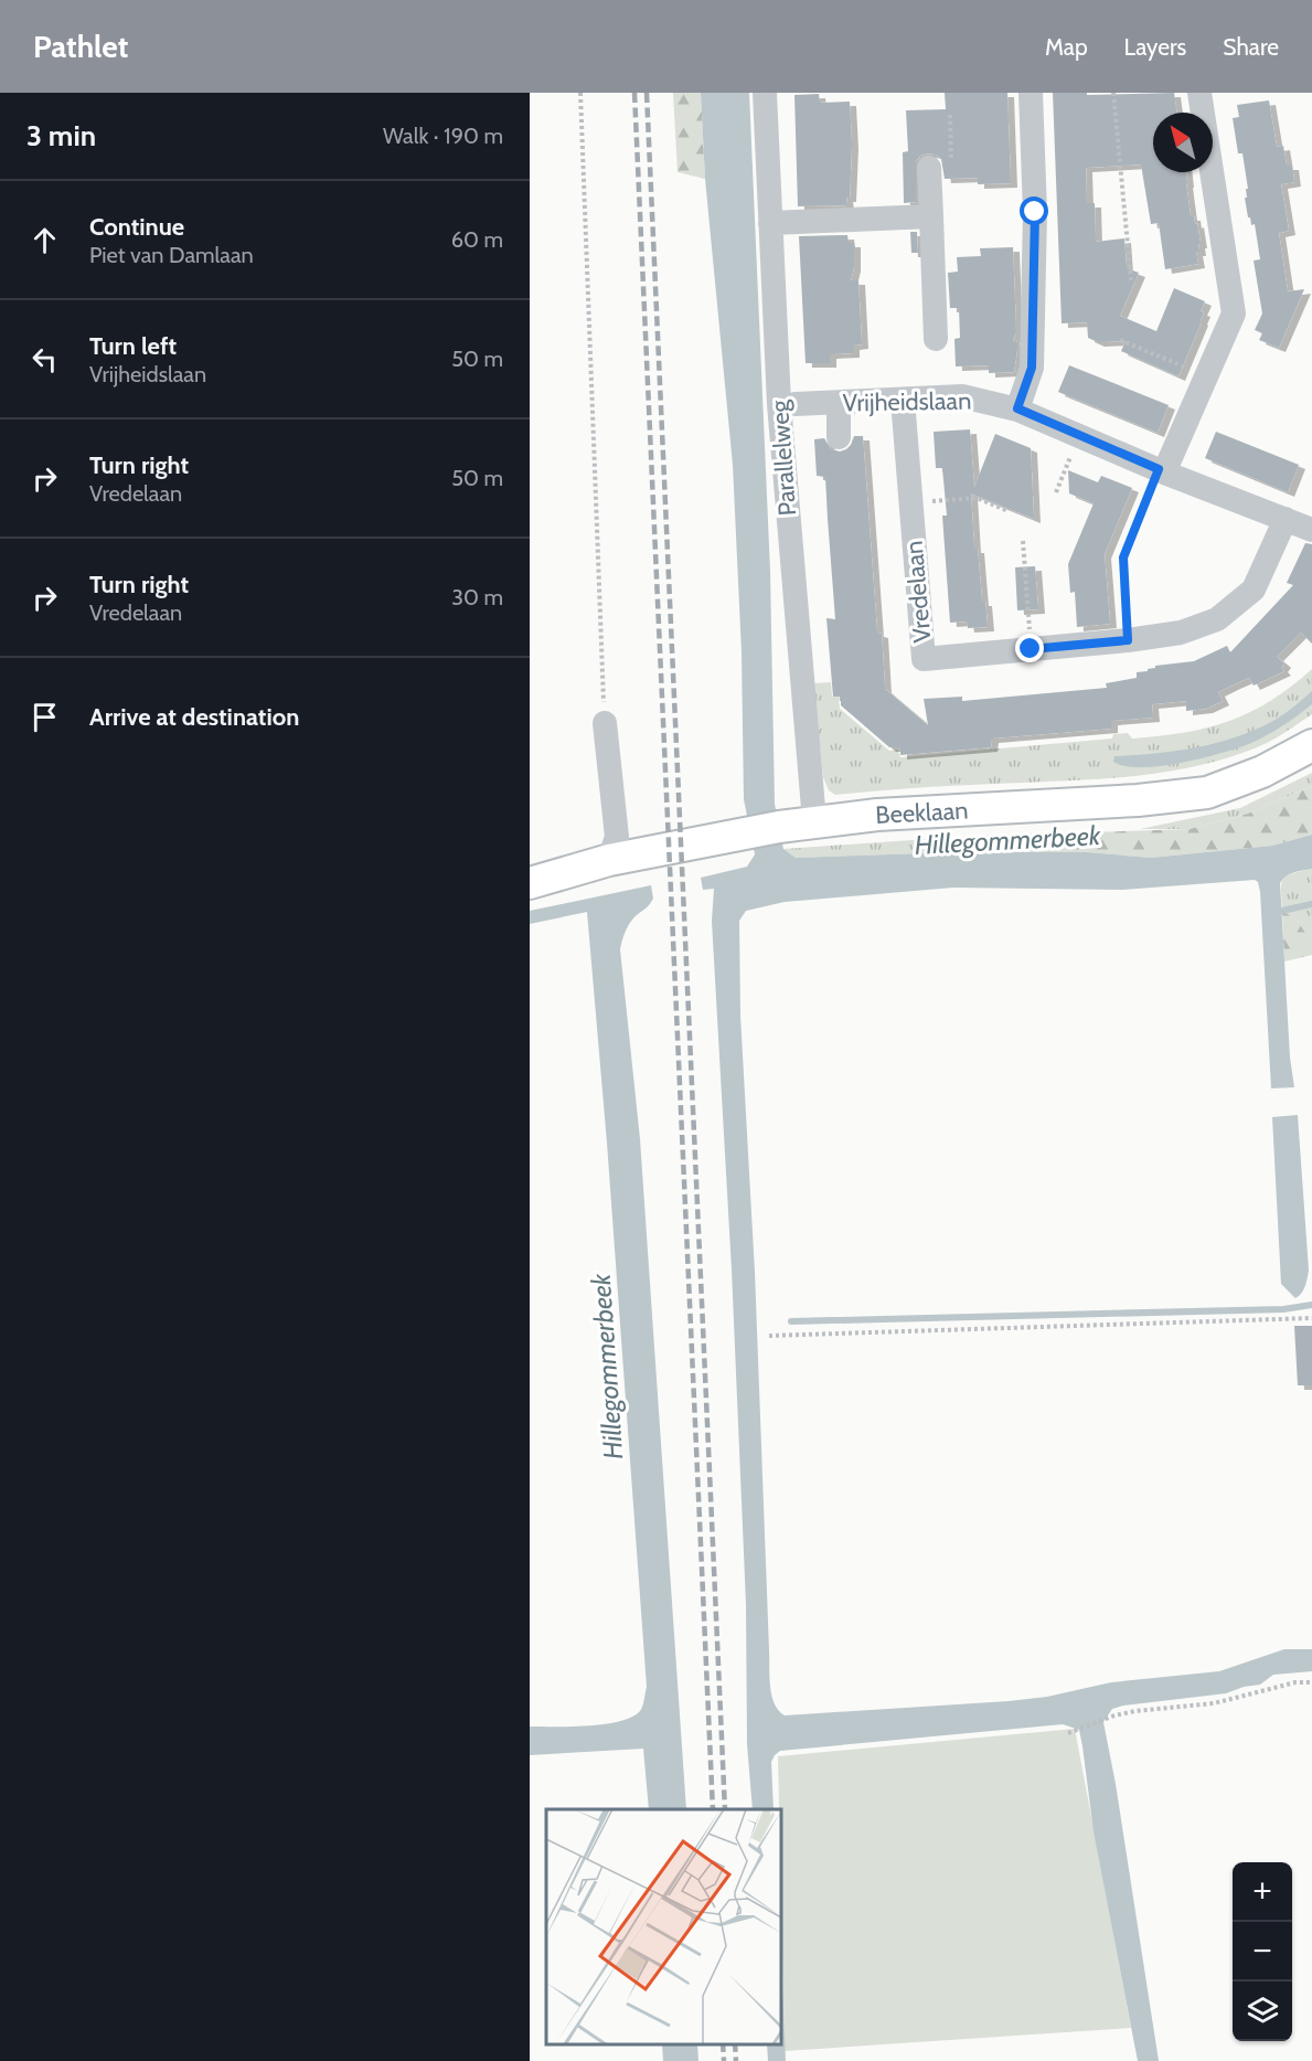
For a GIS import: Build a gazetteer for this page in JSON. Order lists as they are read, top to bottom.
{
  "streets": {
    "main road": ["Beeklaan"],
    "street": ["Vrijheidslaan", "Parallelweg", "Vredelaan"]
  },
  "crossings": [
    ["Vrijheidslaan", "Vredelaan"],
    ["Parallelweg", "Beeklaan"]
  ],
  "water": ["Hillegommerbeek"],
  "north": "top left",
  "page": {
    "header": "Pathlet",
    "nav": ["Map", "Layers", "Share"],
    "heading": ["3 min", "Walk · 190 m"],
    "list": [
      ["Continue", "Piet van Damlaan", "60 m"],
      ["Turn left", "Vrijheidslaan", "50 m"],
      ["Turn right", "Vredelaan", "50 m"],
      ["Turn right", "Vredelaan", "30 m"],
      "Arrive at destination"
    ],
    "map_buttons": ["+", "−"]
  }
}
